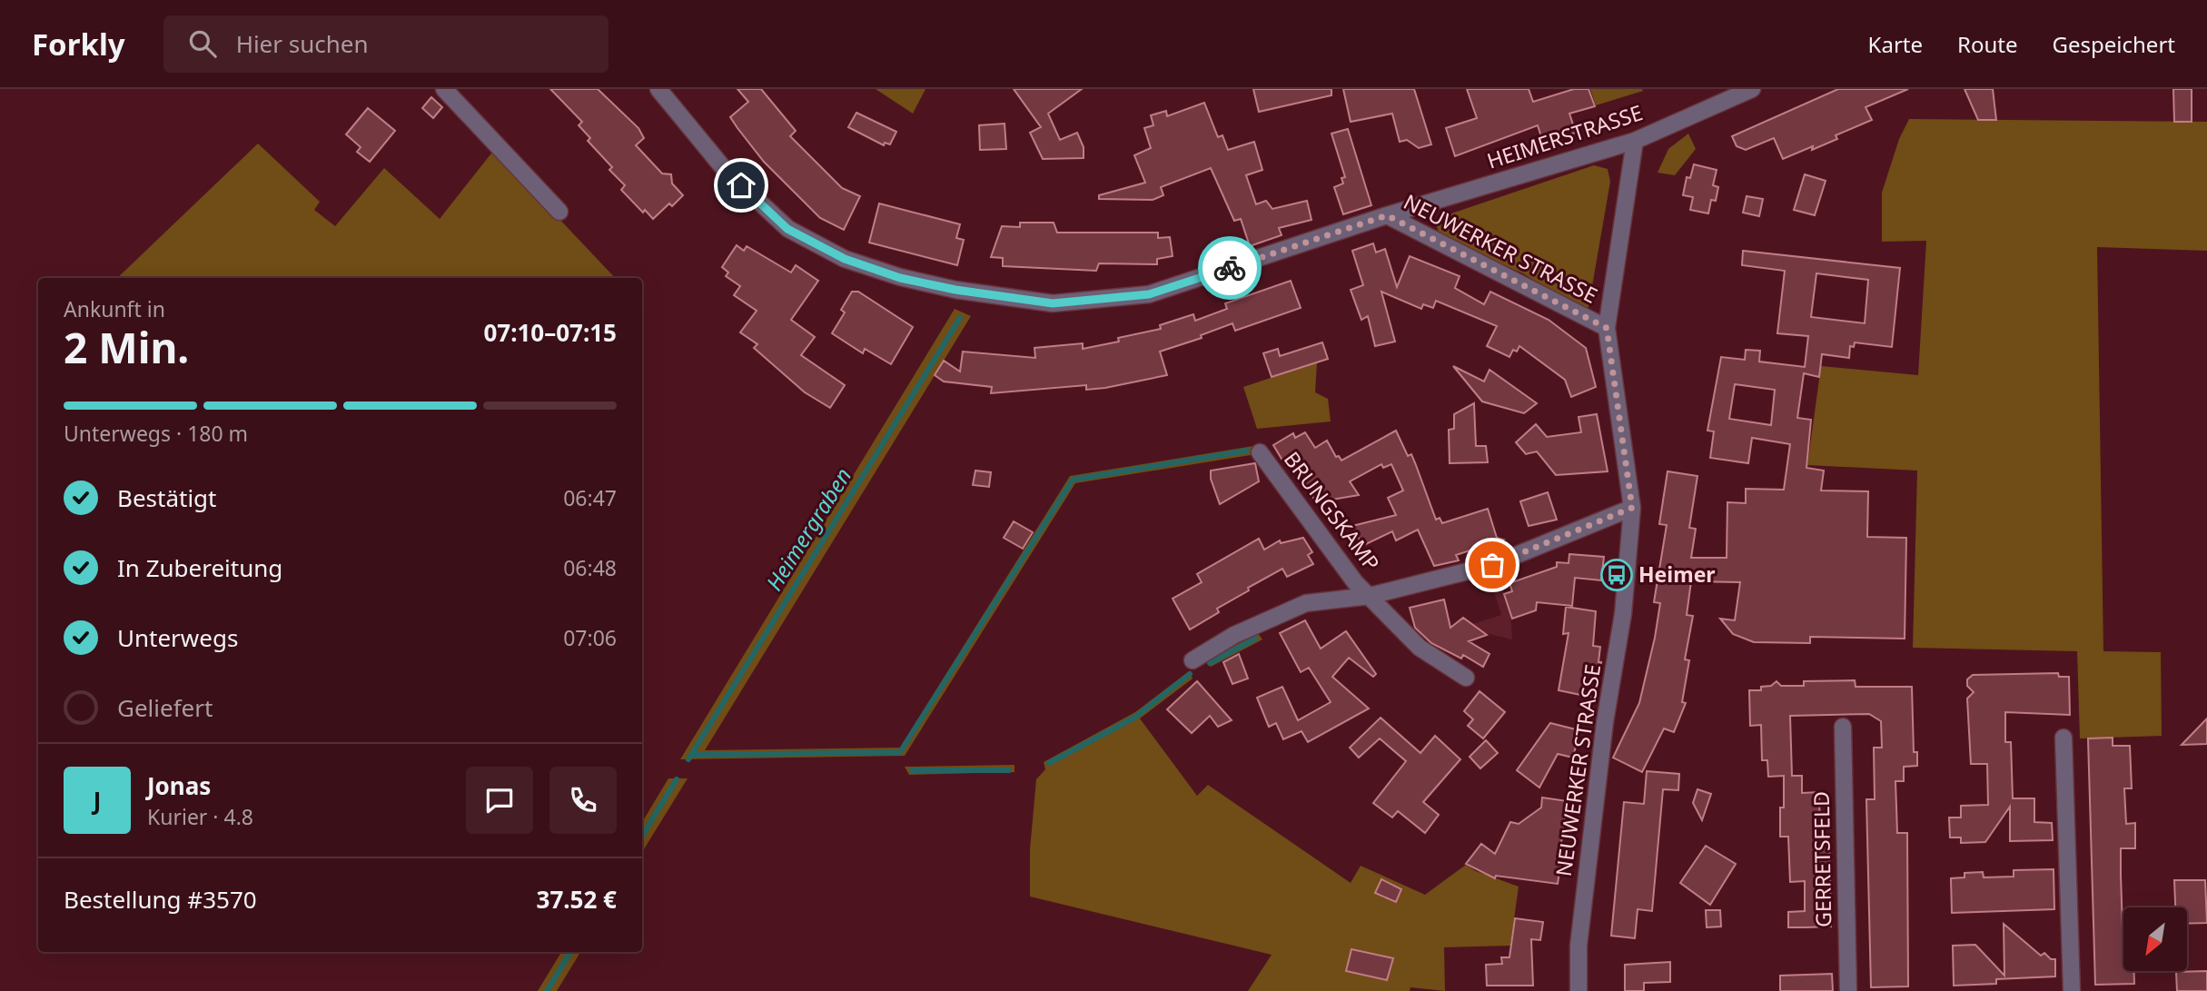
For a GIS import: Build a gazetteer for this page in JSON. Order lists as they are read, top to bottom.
{
  "streets": {
    "street": [
      "HEIMERSTRASSE",
      "NEUWERKER STRASSE",
      "BRUNGSKAMP",
      "GERRETSFELD"
    ]
  },
  "crossings": [
    ["HEIMERSTRASSE", "NEUWERKER STRASSE"],
    ["NEUWERKER STRASSE", "BRUNGSKAMP"]
  ],
  "water": ["Heimergraben"],
  "places": {
    "bus stop": ["Heimer"]
  },
  "north": "bottom left",
  "page": {
    "header": "Forkly",
    "search": "Hier suchen",
    "nav": ["Karte", "Route", "Gespeichert"],
    "heading": ["2 Min.", "Ankunft in", "07:10–07:15"],
    "panel": [
      "Jonas",
      "Kurier · 4.8",
      "Bestellung #3570",
      "37.52 €"
    ],
    "bar": "Unterwegs · 180 m",
    "list": [
      ["Bestätigt", "06:47"],
      ["In Zubereitung", "06:48"],
      ["Unterwegs", "07:06"],
      "Geliefert"
    ],
    "round": "J"
  }
}
